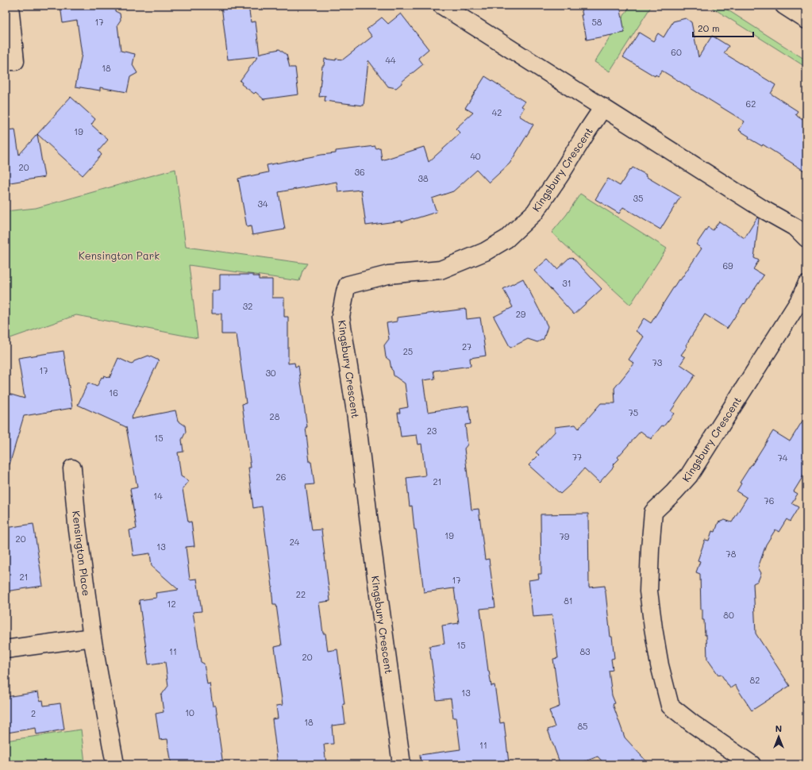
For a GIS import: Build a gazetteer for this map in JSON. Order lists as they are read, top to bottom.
{
  "streets": {
    "street": ["Kingsbury Crescent", "Kensington Place"]
  },
  "parks": ["Kensington Park"],
  "house_numbers": [
    "17",
    "58",
    "60",
    "44",
    "18",
    "62",
    "42",
    "19",
    "40",
    "20",
    "36",
    "38",
    "35",
    "34",
    "69",
    "31",
    "32",
    "29",
    "27",
    "25",
    "73",
    "17",
    "30",
    "16",
    "75",
    "28",
    "23",
    "15",
    "77",
    "74",
    "26",
    "21",
    "14",
    "76",
    "19",
    "79",
    "20",
    "24",
    "13",
    "78",
    "21",
    "17",
    "22",
    "81",
    "12",
    "80",
    "15",
    "11",
    "83",
    "20",
    "82",
    "13",
    "10",
    "2",
    "18",
    "85",
    "11"
  ],
  "scale_bar": "20 m",
  "north": "top"
}
